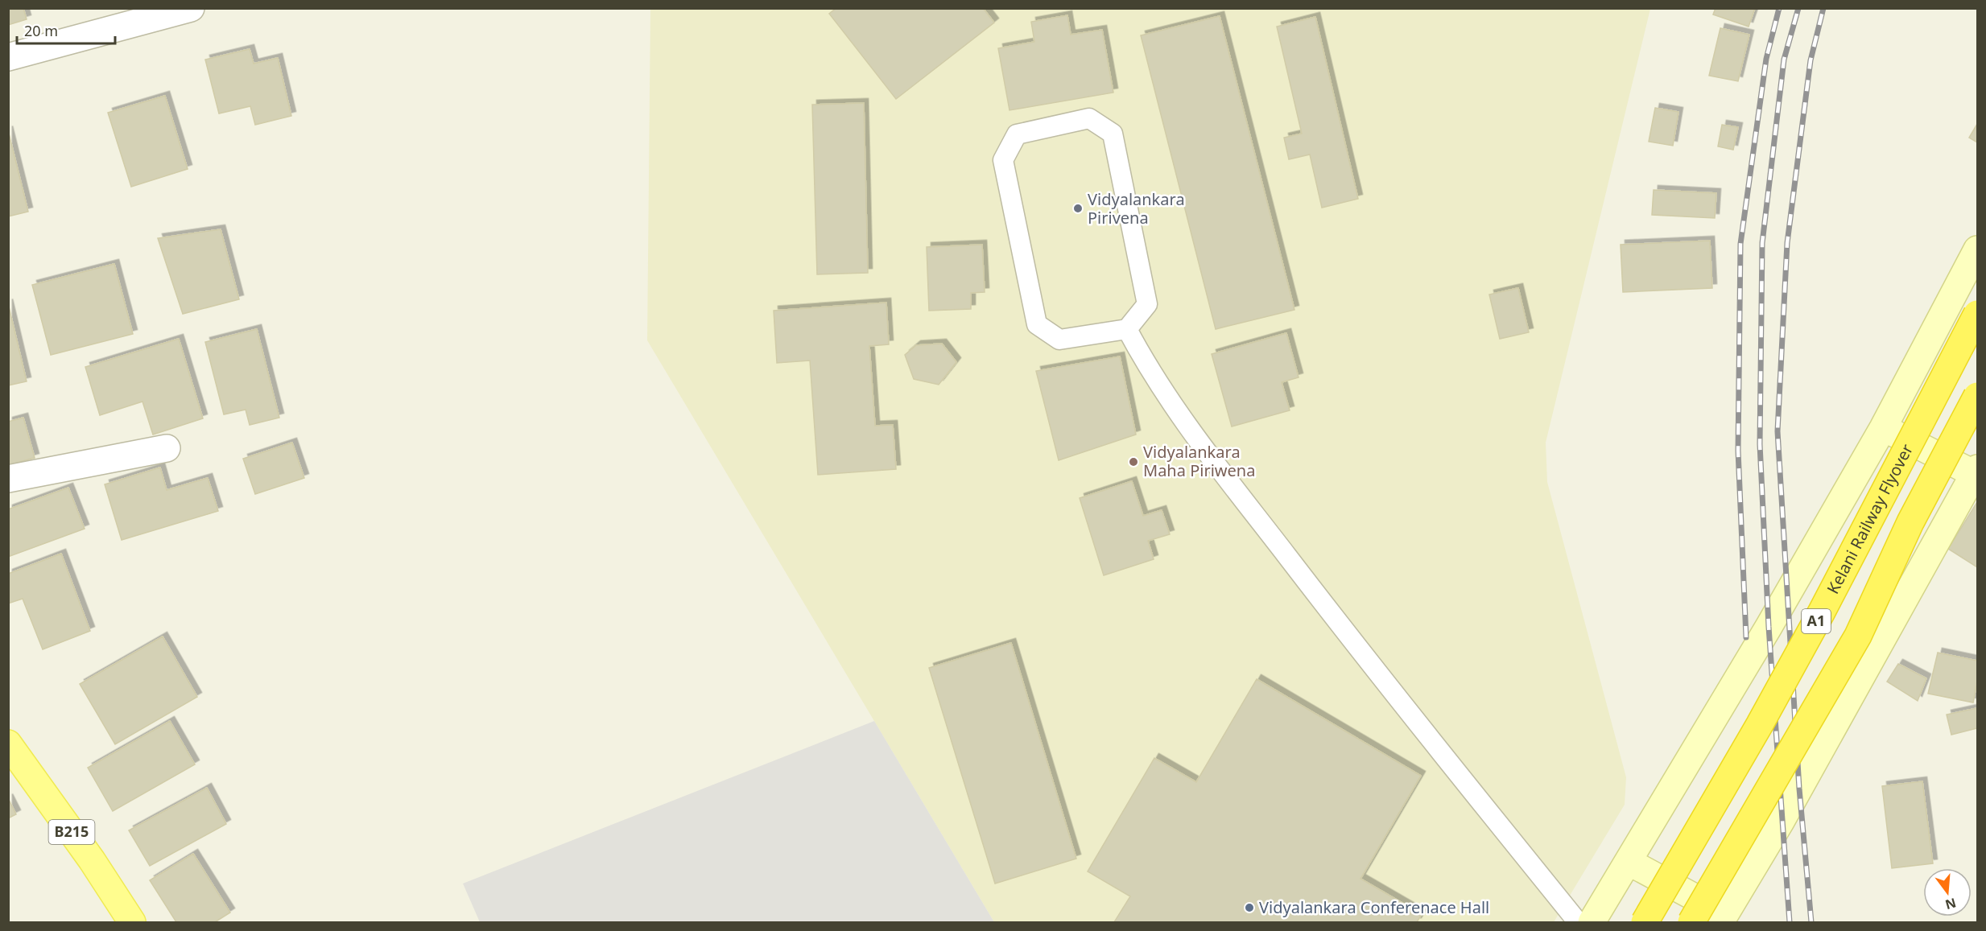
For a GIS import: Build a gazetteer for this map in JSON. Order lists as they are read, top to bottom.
{
  "streets": {
    "highway": ["Kelani Railway Flyover", "A1"],
    "main road": ["B215"]
  },
  "places": ["Vidyalankara Pirivena", "Vidyalankara Maha Piriwena", "Vidyalankara Conferenace Hall"],
  "scale_bar": "20 m",
  "north": "bottom"
}
